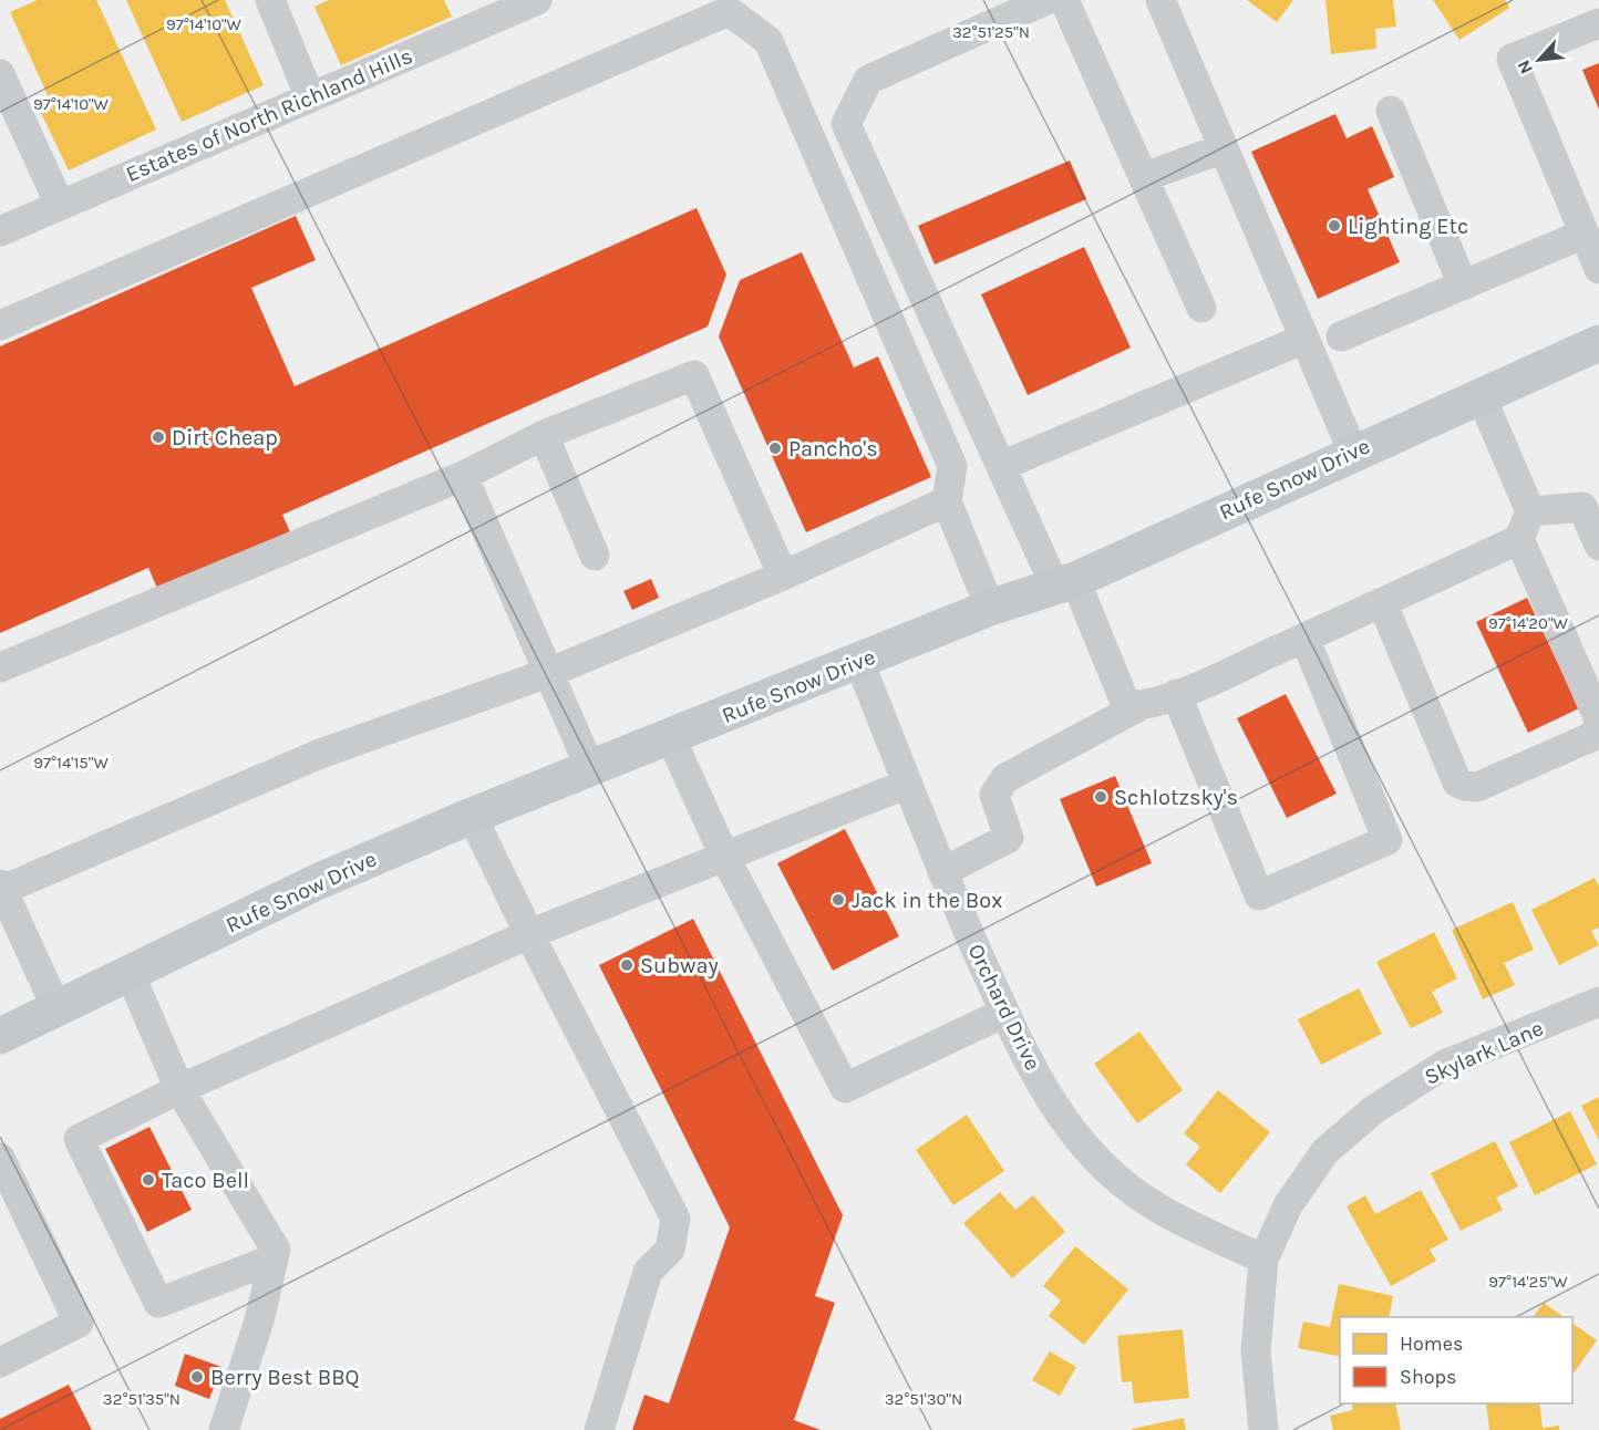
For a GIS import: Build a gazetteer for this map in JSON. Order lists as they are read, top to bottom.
{
  "streets": {
    "main road": ["Rufe Snow Drive"],
    "street": ["Estates of North Richland Hills", "Orchard Drive", "Skylark Lane"]
  },
  "crossings": [
    ["Rufe Snow Drive", "Orchard Drive"],
    ["Orchard Drive", "Skylark Lane"]
  ],
  "places": [
    "Lighting Etc",
    "Dirt Cheap",
    "Pancho's",
    "Schlotzsky's",
    "Jack in the Box",
    "Subway",
    "Taco Bell",
    "Berry Best BBQ"
  ],
  "legend": ["Homes", "Shops"],
  "north": "bottom left",
  "coordinates": [
    "97°14'10\"W",
    "32°51'25\"N",
    "97°14'20\"W",
    "97°14'15\"W",
    "97°14'25\"W",
    "32°51'35\"N",
    "32°51'30\"N"
  ]
}
